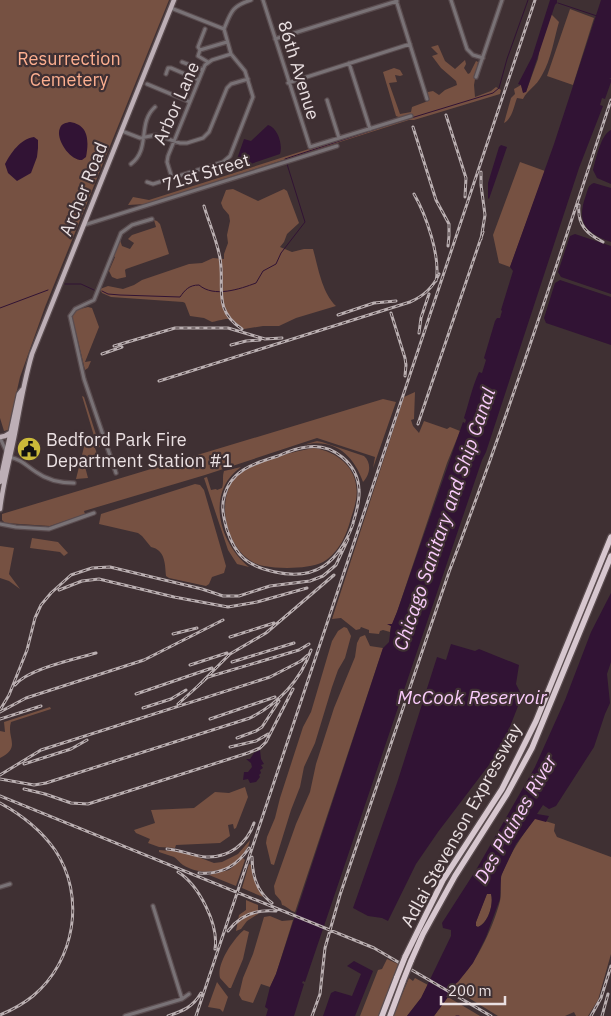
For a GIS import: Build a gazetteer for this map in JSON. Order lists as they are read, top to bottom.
{
  "streets": {
    "highway": ["Adlai Stevenson Expressway"],
    "main road": ["Archer Road"],
    "street": ["86th Avenue", "Arbor Lane", "71st Street"]
  },
  "crossings": [
    ["71st Street", "Archer Road"]
  ],
  "water": ["Chicago Sanitary and Ship Canal", "McCook Reservoir", "Des Plaines River"],
  "parks": ["Resurrection Cemetery"],
  "places": {
    "public building": ["Bedford Park Fire Department Station #1"]
  },
  "scale_bar": "200 m"
}
